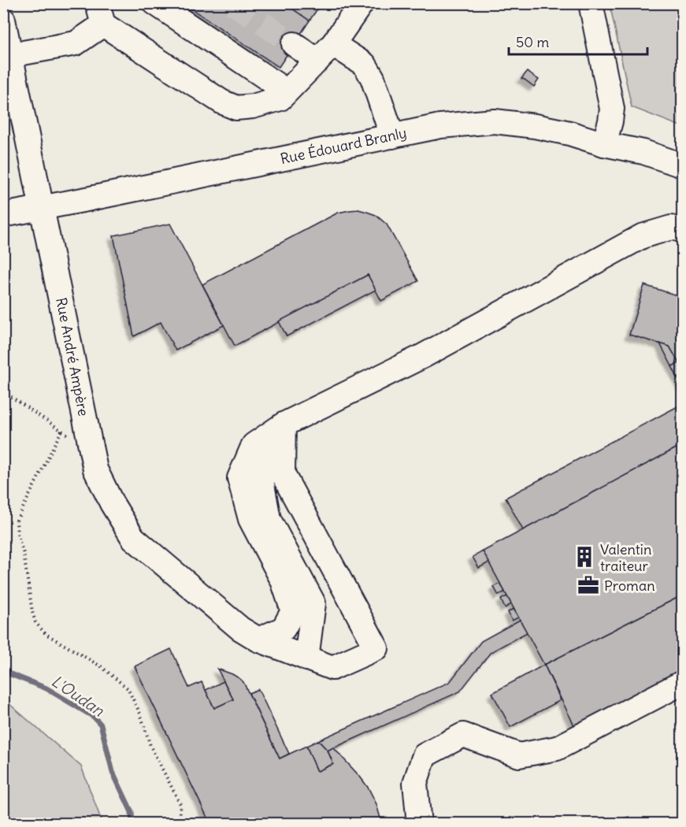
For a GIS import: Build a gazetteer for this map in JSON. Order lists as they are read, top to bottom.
{
  "streets": {
    "street": ["Rue Édouard Branly", "Rue André Ampère"]
  },
  "crossings": [
    ["Rue Édouard Branly", "Rue André Ampère"]
  ],
  "water": ["L'Oudan"],
  "places": {
    "building": ["Valentin traiteur"],
    "office": ["Proman"]
  },
  "scale_bar": "50 m"
}
